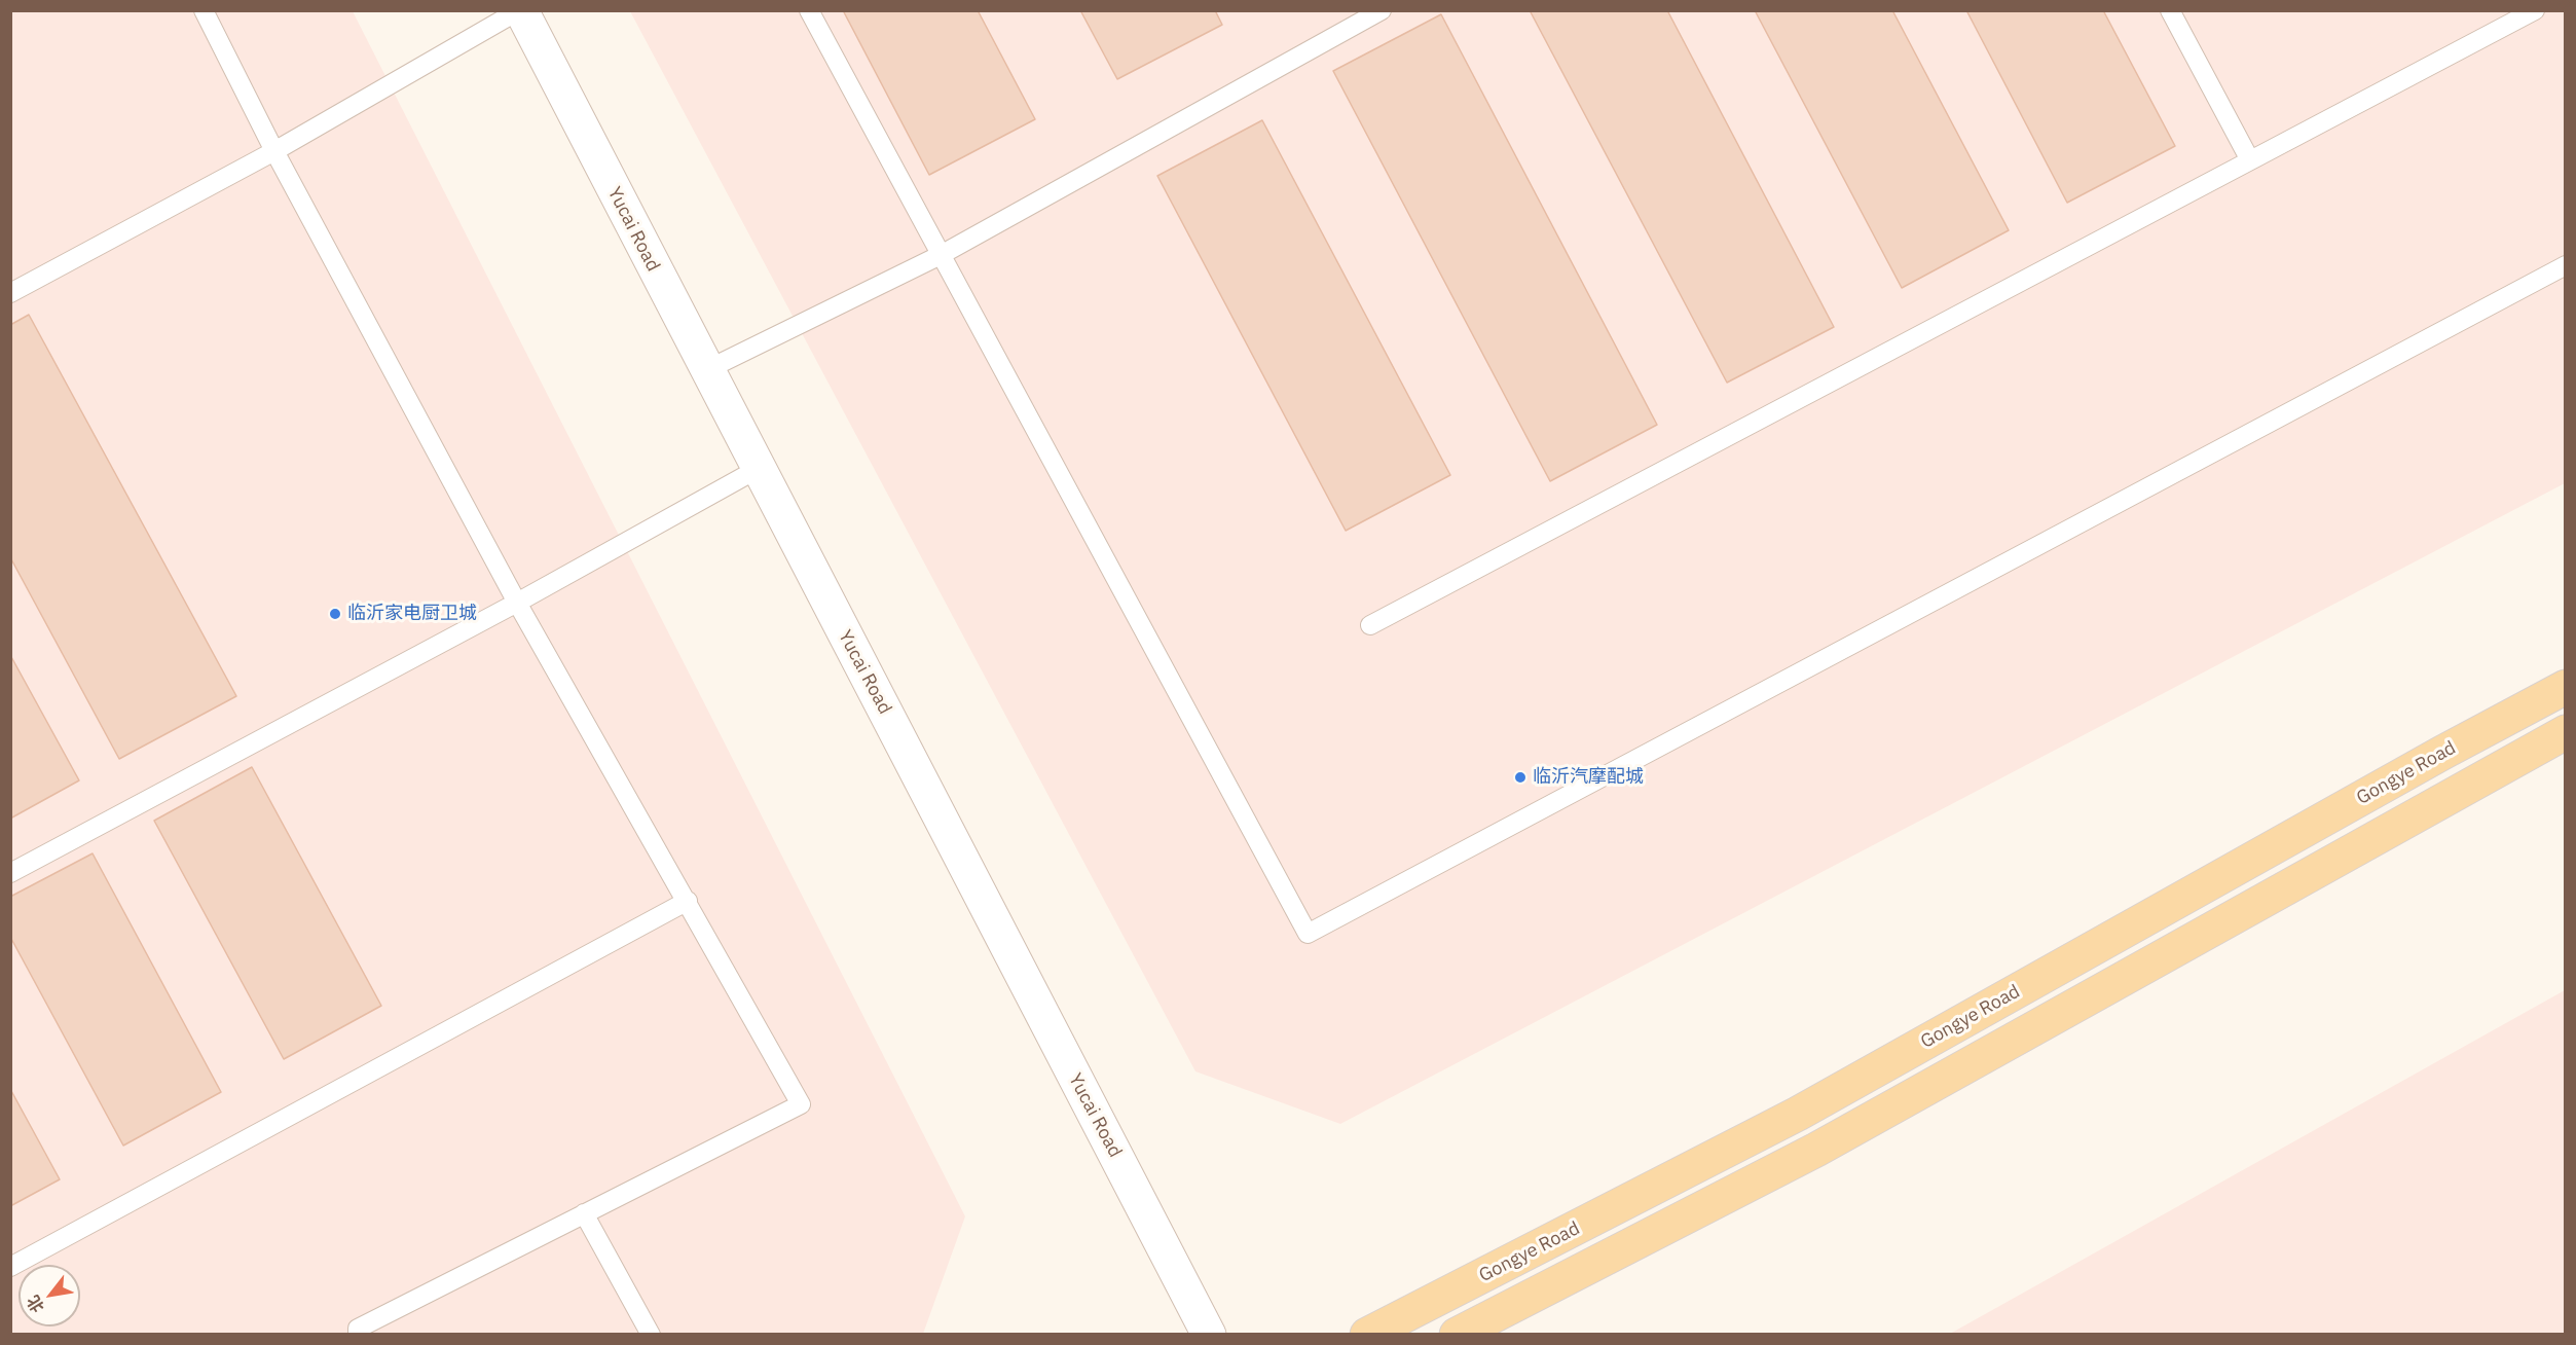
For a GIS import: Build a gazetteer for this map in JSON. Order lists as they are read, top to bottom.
{
  "streets": {
    "main road": ["Gongye Road"],
    "street": ["Yucai Road"]
  },
  "places": ["临沂家电厨卫城", "临沂汽摩配城"],
  "north": "bottom left"
}
